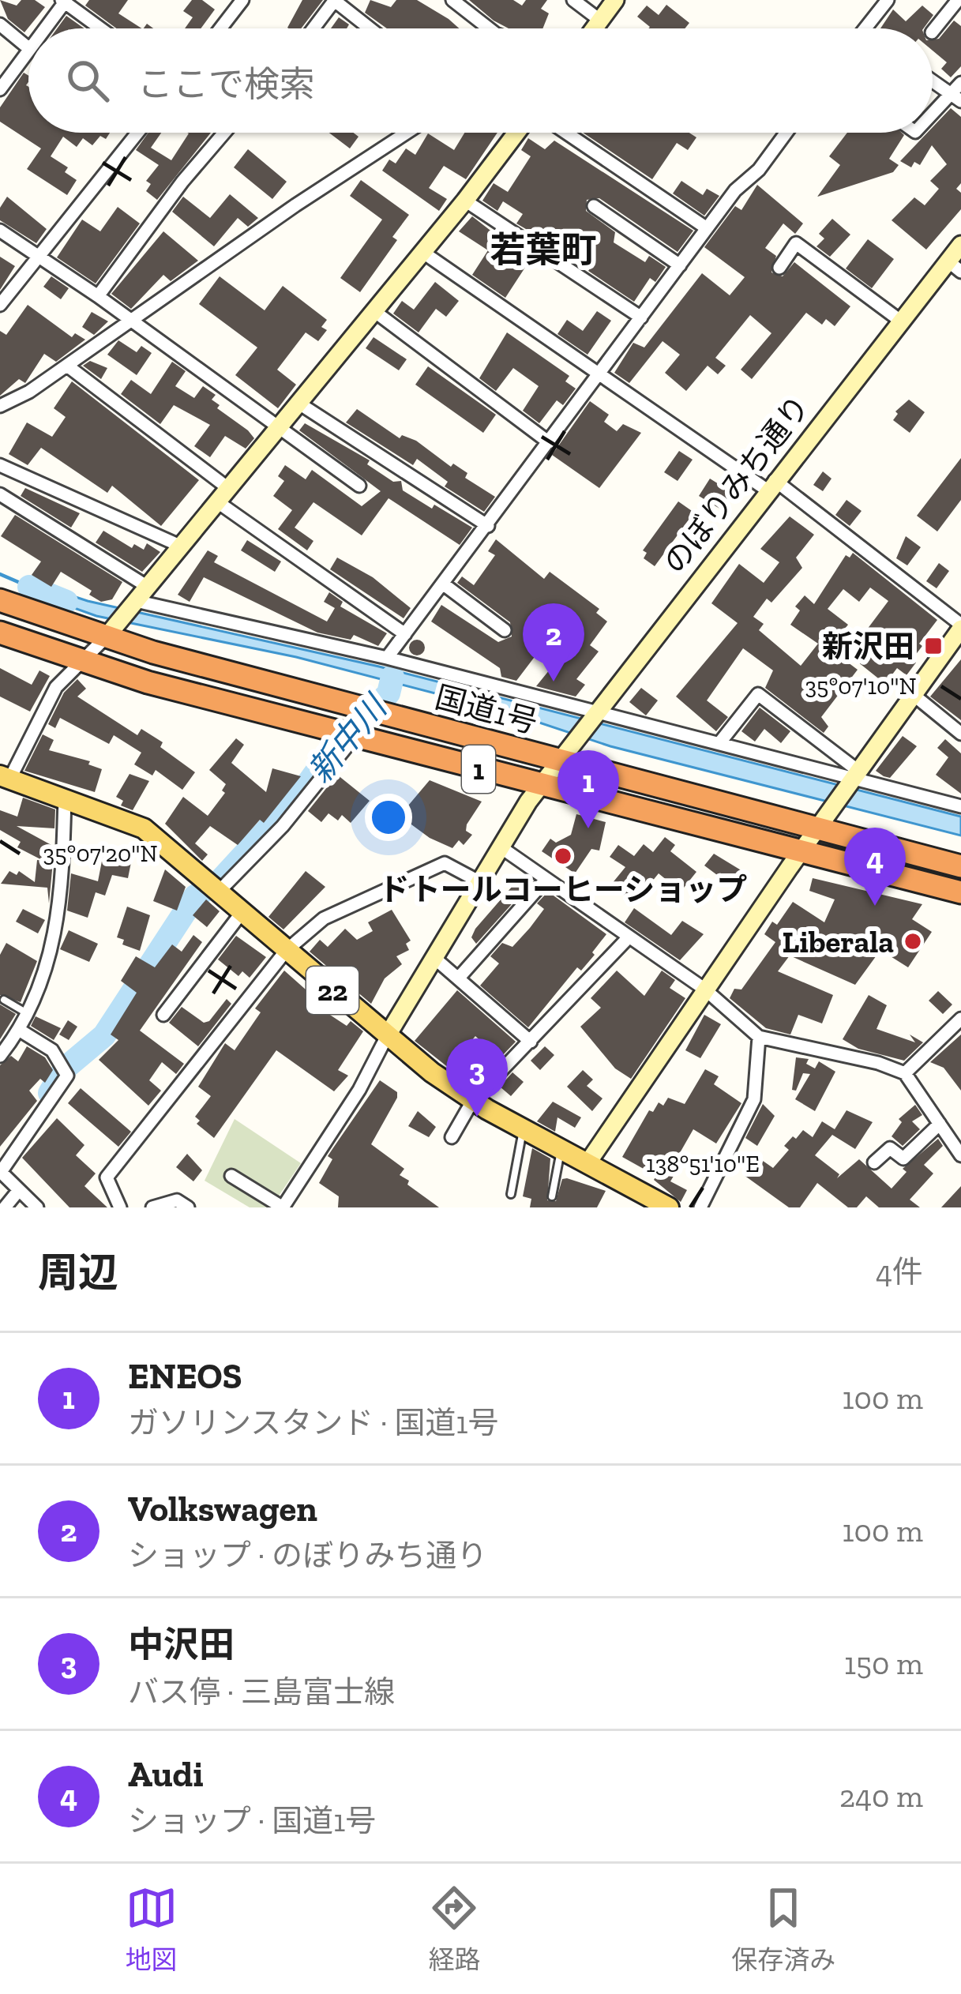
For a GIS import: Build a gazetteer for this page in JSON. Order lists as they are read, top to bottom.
{
  "streets": {
    "highway": ["国道1号", "1"],
    "main road": ["22"],
    "street": ["のぼりみち通り"]
  },
  "crossings": [
    ["のぼりみち通り", "国道1号"],
    ["のぼりみち通り", "22"]
  ],
  "districts": ["若葉町"],
  "water": ["新中川"],
  "places": {
    "transit": ["新沢田"],
    "other": ["ドトールコーヒーショップ", "Liberala"]
  },
  "page": {
    "search": "ここで検索",
    "pins": [
      "2",
      "1",
      "4",
      "3"
    ],
    "heading": ["周辺", "4件"],
    "list": [
      {
        "mark": "1",
        "name": "ENEOS",
        "note": "ガソリンスタンド · 国道1号",
        "value": "100 m"
      },
      {
        "mark": "2",
        "name": "Volkswagen",
        "note": "ショップ · のぼりみち通り",
        "value": "100 m"
      },
      {
        "mark": "3",
        "name": "中沢田",
        "note": "バス停 · 三島富士線",
        "value": "150 m"
      },
      {
        "mark": "4",
        "name": "Audi",
        "note": "ショップ · 国道1号",
        "value": "240 m"
      }
    ],
    "nav": ["地図", "経路", "保存済み"]
  },
  "coordinates": ["35°07'10\"N", "35°07'20\"N", "138°51'10\"E"]
}
